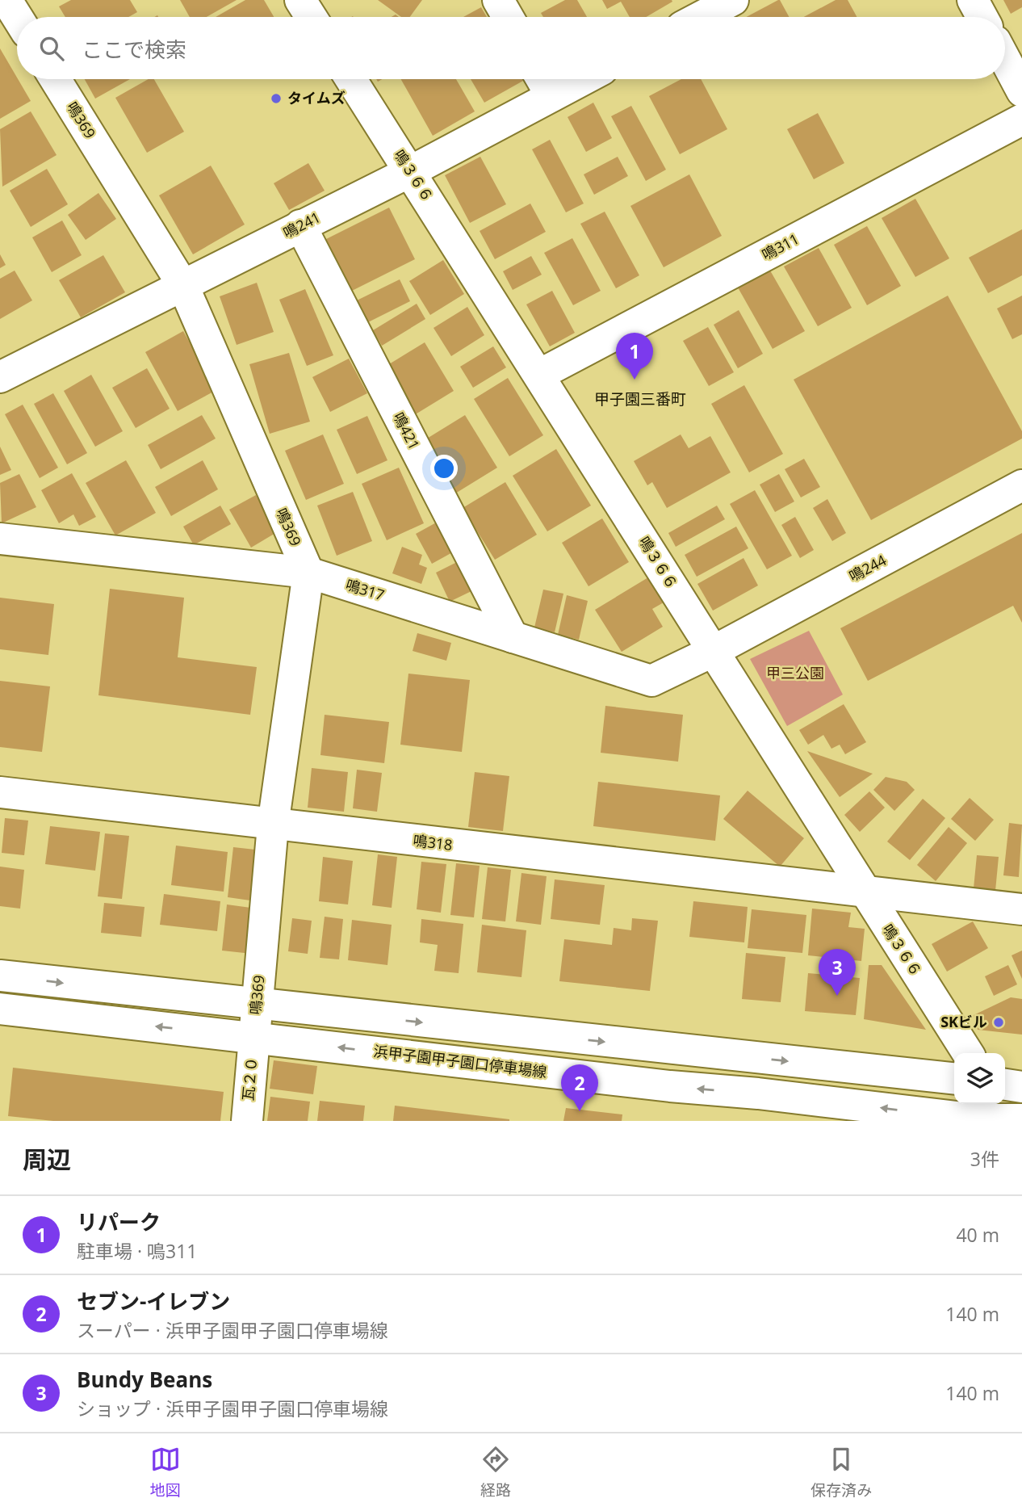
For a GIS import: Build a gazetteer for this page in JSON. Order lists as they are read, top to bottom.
{
  "streets": {
    "street": [
      "鳴369",
      "鳴３６６",
      "鳴241",
      "鳴311",
      "鳴421",
      "鳴244",
      "鳴317",
      "鳴318",
      "浜甲子園甲子園口停車場線",
      "瓦２０"
    ]
  },
  "crossings": [
    ["鳴369", "鳴241"],
    ["鳴369", "鳴317"],
    ["鳴369", "鳴318"],
    ["鳴369", "浜甲子園甲子園口停車場線"],
    ["鳴369", "瓦２０"],
    ["鳴３６６", "鳴241"],
    ["鳴３６６", "鳴311"],
    ["鳴３６６", "鳴244"],
    ["鳴３６６", "鳴317"],
    ["鳴３６６", "鳴318"],
    ["鳴241", "鳴421"],
    ["鳴421", "鳴317"],
    ["鳴244", "鳴317"],
    ["浜甲子園甲子園口停車場線", "瓦２０"]
  ],
  "districts": ["甲子園三番町"],
  "parks": ["甲三公園"],
  "places": ["タイムズ", "SKビル"],
  "page": {
    "search": "ここで検索",
    "pins": ["1", "3", "2"],
    "heading": ["周辺", "3件"],
    "list": [
      {
        "mark": "1",
        "name": "リパーク",
        "note": "駐車場 · 鳴311",
        "value": "40 m"
      },
      {
        "mark": "2",
        "name": "セブン-イレブン",
        "note": "スーパー · 浜甲子園甲子園口停車場線",
        "value": "140 m"
      },
      {
        "mark": "3",
        "name": "Bundy Beans",
        "note": "ショップ · 浜甲子園甲子園口停車場線",
        "value": "140 m"
      }
    ],
    "nav": ["地図", "経路", "保存済み"]
  }
}
